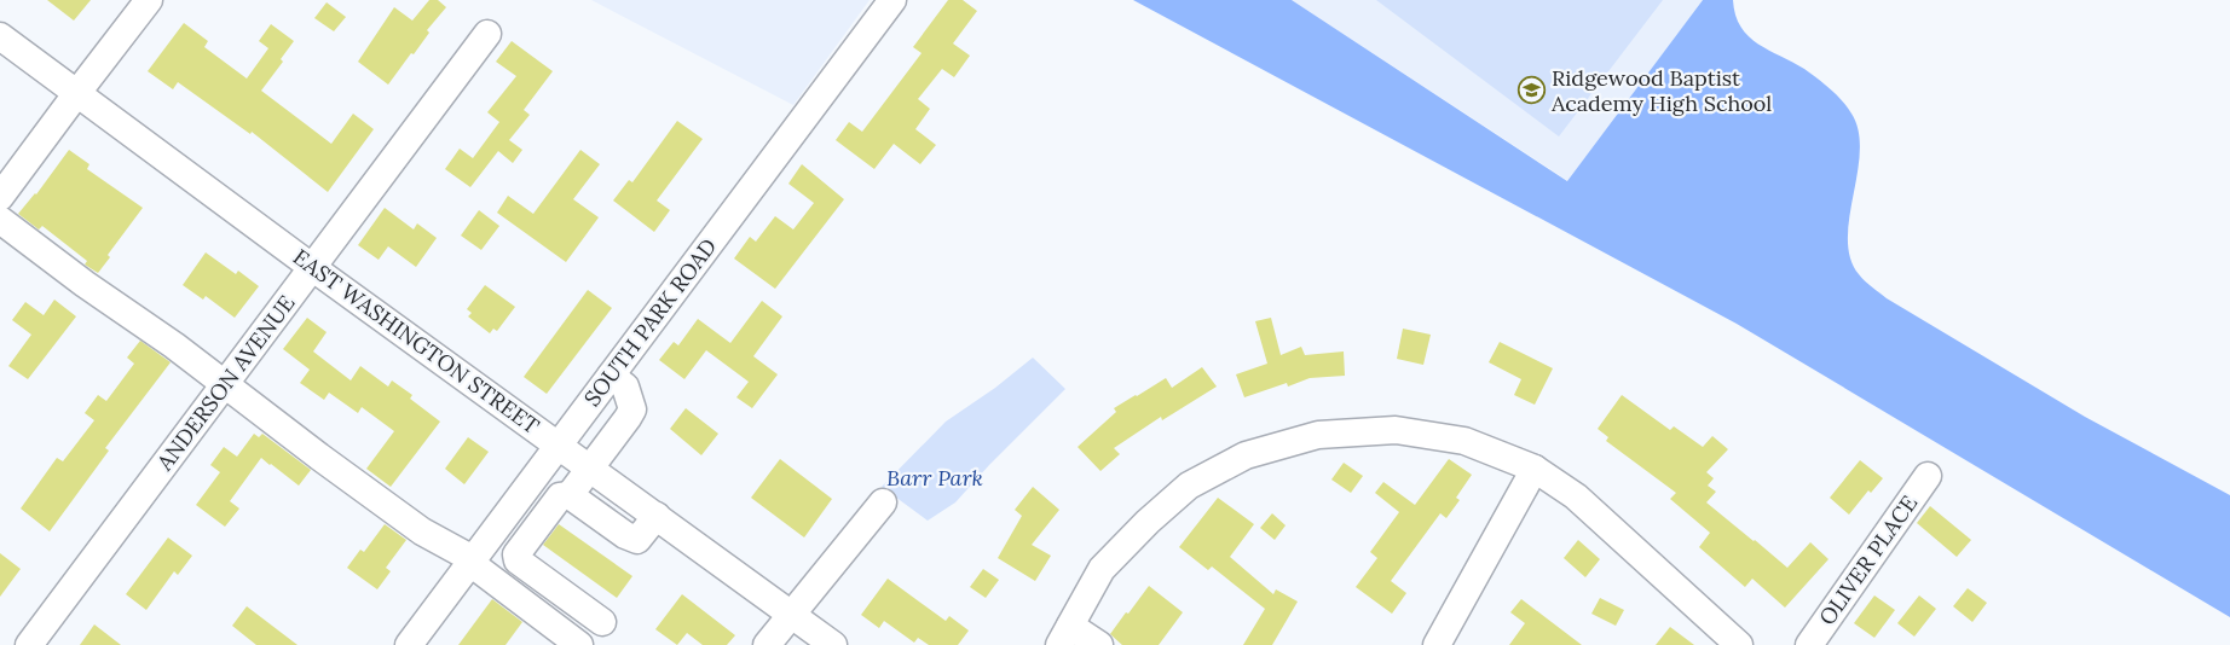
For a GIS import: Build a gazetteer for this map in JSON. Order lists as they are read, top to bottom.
{
  "streets": {
    "street": [
      "SOUTH PARK ROAD",
      "EAST WASHINGTON STREET",
      "ANDERSON AVENUE",
      "OLIVER PLACE"
    ]
  },
  "crossings": [
    ["SOUTH PARK ROAD", "EAST WASHINGTON STREET"],
    ["EAST WASHINGTON STREET", "ANDERSON AVENUE"]
  ],
  "parks": ["Barr Park"],
  "places": {
    "school or university": ["Ridgewood Baptist Academy High School"]
  }
}
